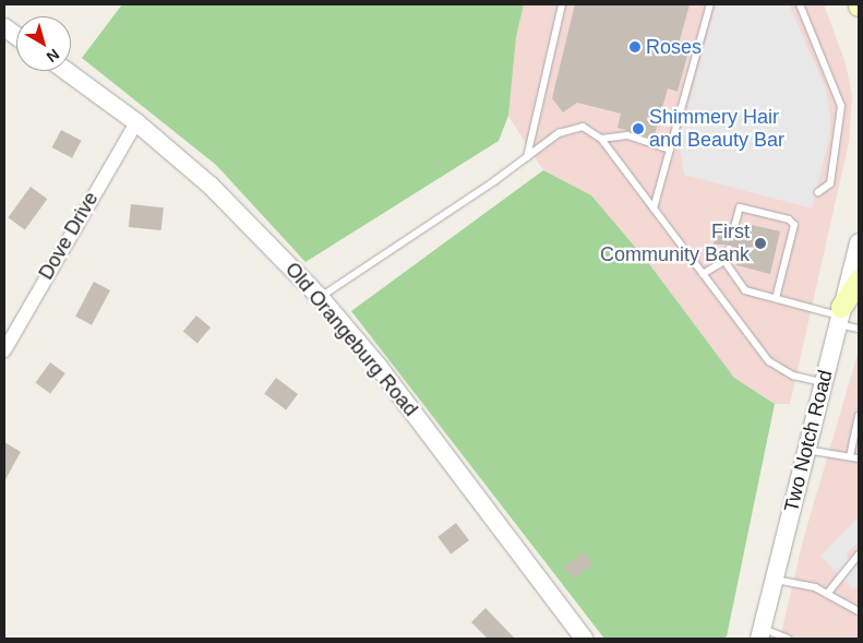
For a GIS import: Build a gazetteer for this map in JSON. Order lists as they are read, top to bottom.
{
  "streets": {
    "street": ["Dove Drive", "Old Orangeburg Road", "Two Notch Road"]
  },
  "crossings": [
    ["Dove Drive", "Old Orangeburg Road"]
  ],
  "places": ["Roses", "Shimmery Hair and Beauty Bar", "First Community Bank"],
  "north": "bottom right"
}
